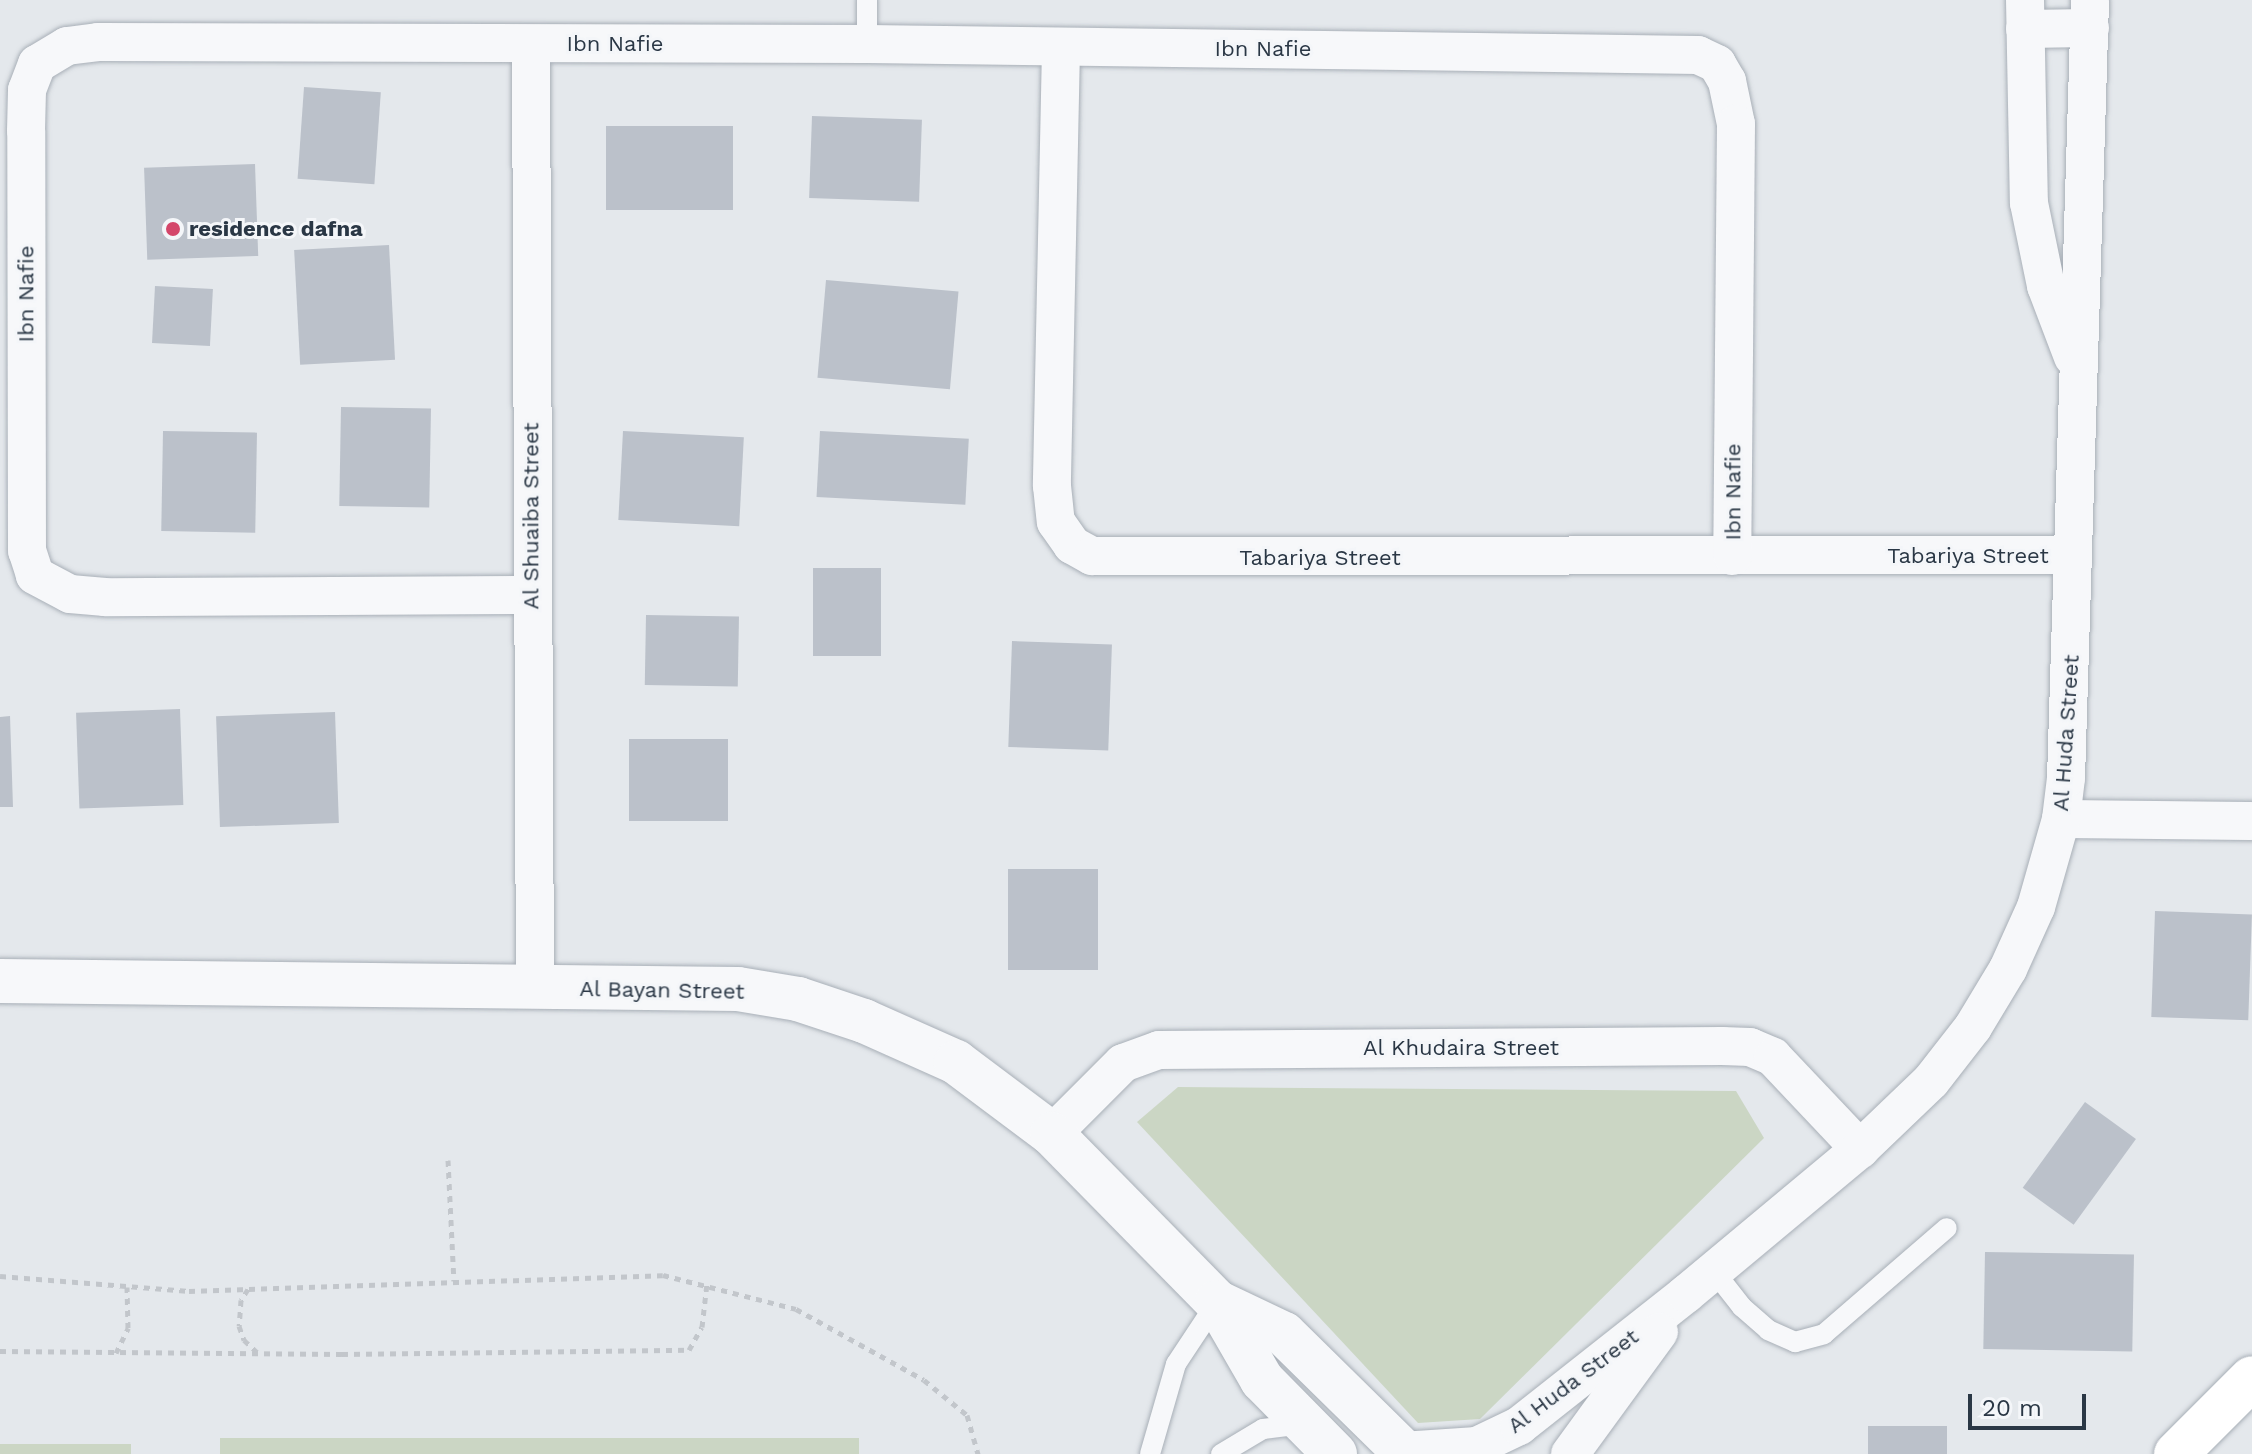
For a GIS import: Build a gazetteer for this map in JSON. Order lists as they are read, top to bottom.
{
  "streets": {
    "street": [
      "Ibn Nafie",
      "Al Shuaiba Street",
      "Tabariya Street",
      "Al Huda Street",
      "Al Bayan Street",
      "Al Khudaira Street"
    ]
  },
  "crossings": [
    ["Ibn Nafie", "Al Shuaiba Street"],
    ["Ibn Nafie", "Tabariya Street"],
    ["Al Shuaiba Street", "Al Bayan Street"],
    ["Tabariya Street", "Al Huda Street"],
    ["Al Huda Street", "Al Bayan Street"],
    ["Al Huda Street", "Al Khudaira Street"],
    ["Al Bayan Street", "Al Khudaira Street"]
  ],
  "places": ["residence dafna"],
  "scale_bar": "20 m"
}
